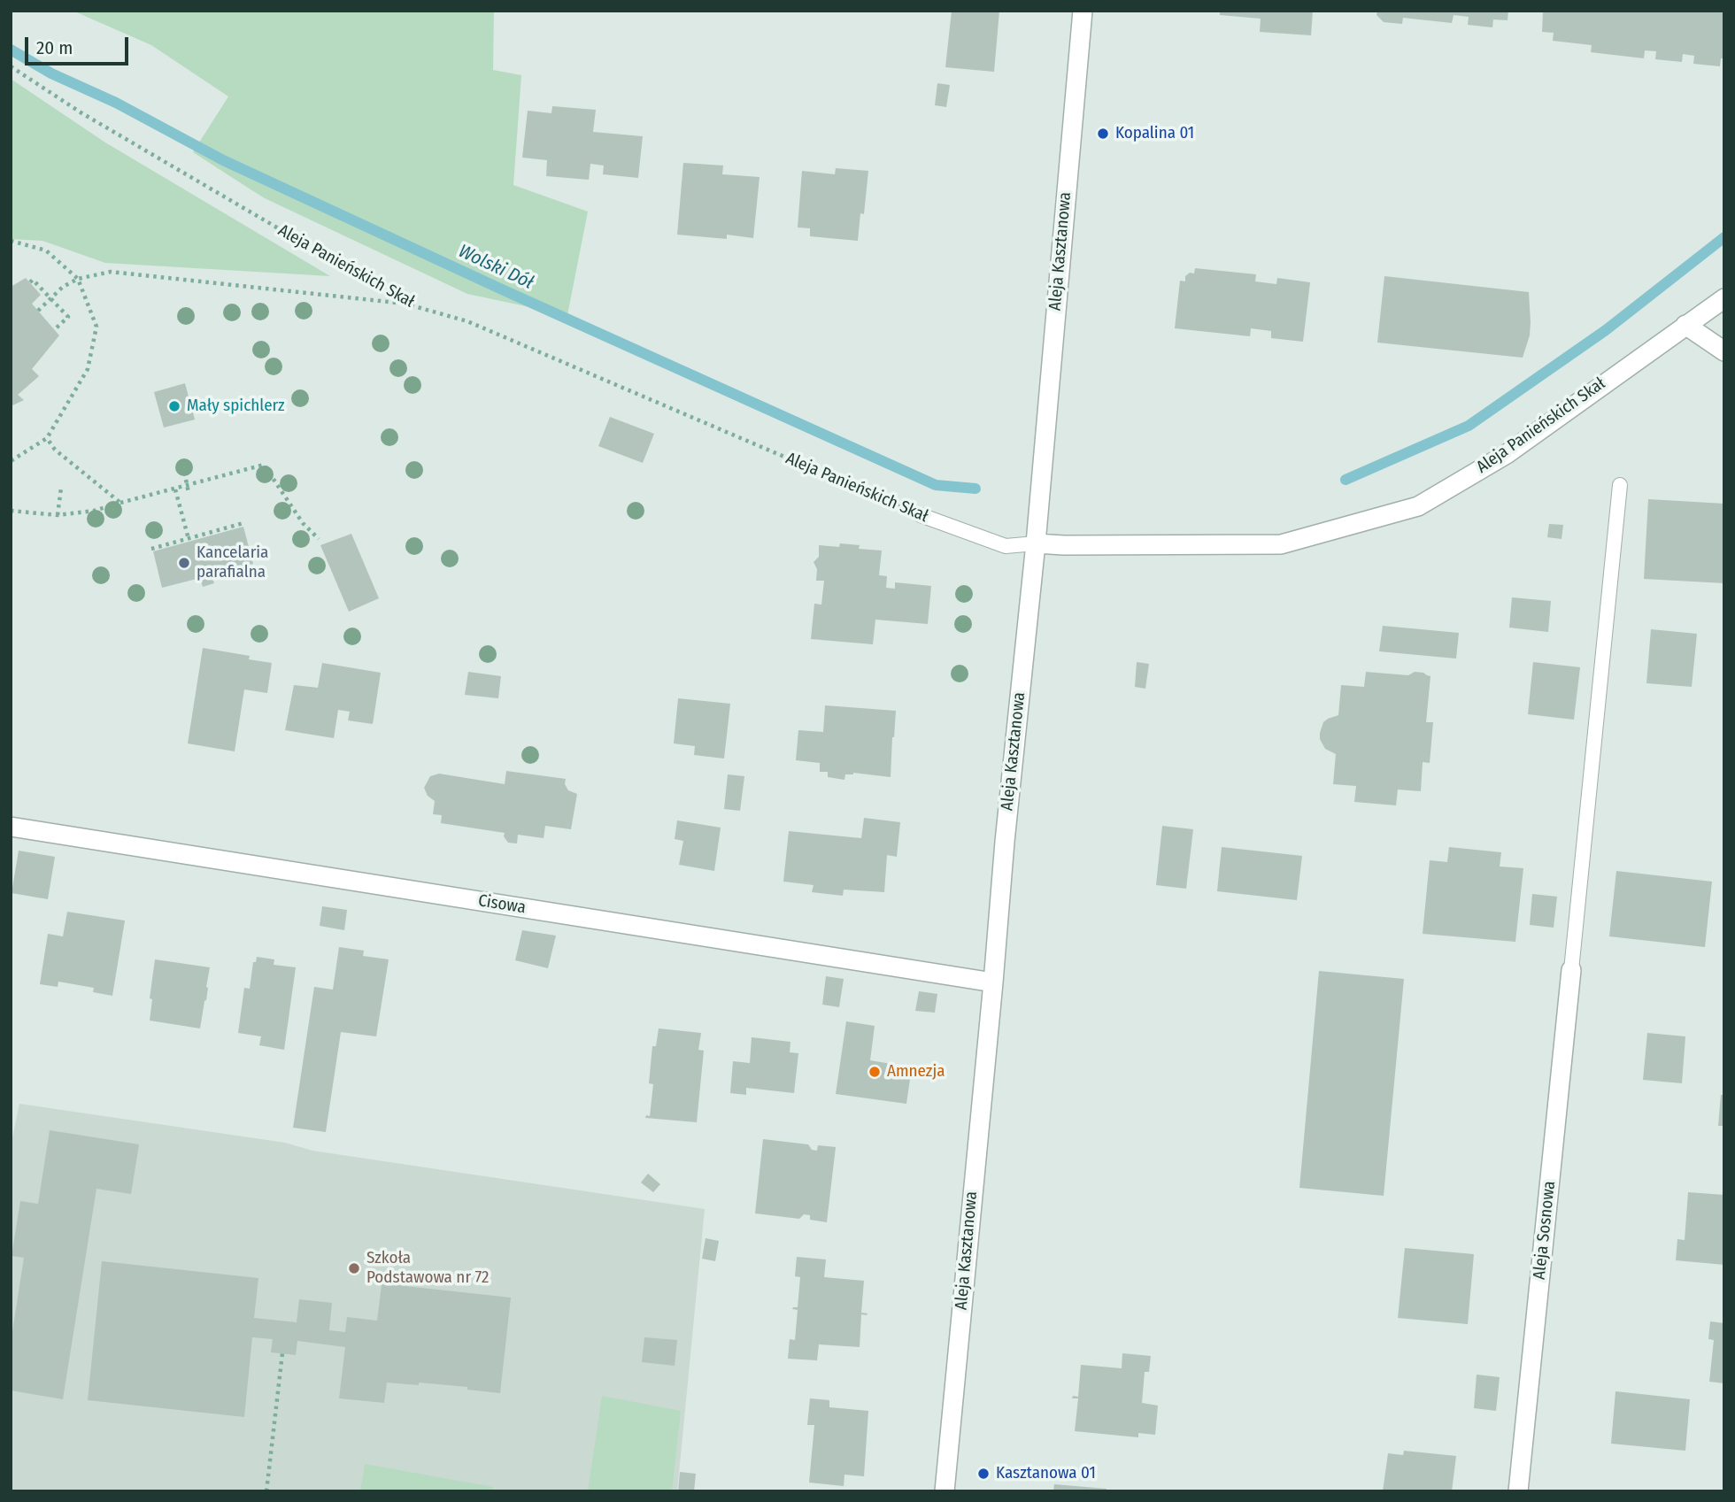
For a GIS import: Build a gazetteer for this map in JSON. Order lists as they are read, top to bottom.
{
  "streets": {
    "street": [
      "Aleja Kasztanowa",
      "Aleja Panieńskich Skał",
      "Cisowa",
      "Aleja Sosnowa"
    ]
  },
  "crossings": [
    ["Aleja Kasztanowa", "Aleja Panieńskich Skał"],
    ["Aleja Kasztanowa", "Cisowa"]
  ],
  "water": ["Wolski Dół"],
  "places": [
    "Kopalina 01",
    "Mały spichlerz",
    "Kancelaria parafialna",
    "Amnezja",
    "Szkoła Podstawowa nr 72",
    "Kasztanowa 01"
  ],
  "scale_bar": "20 m"
}
